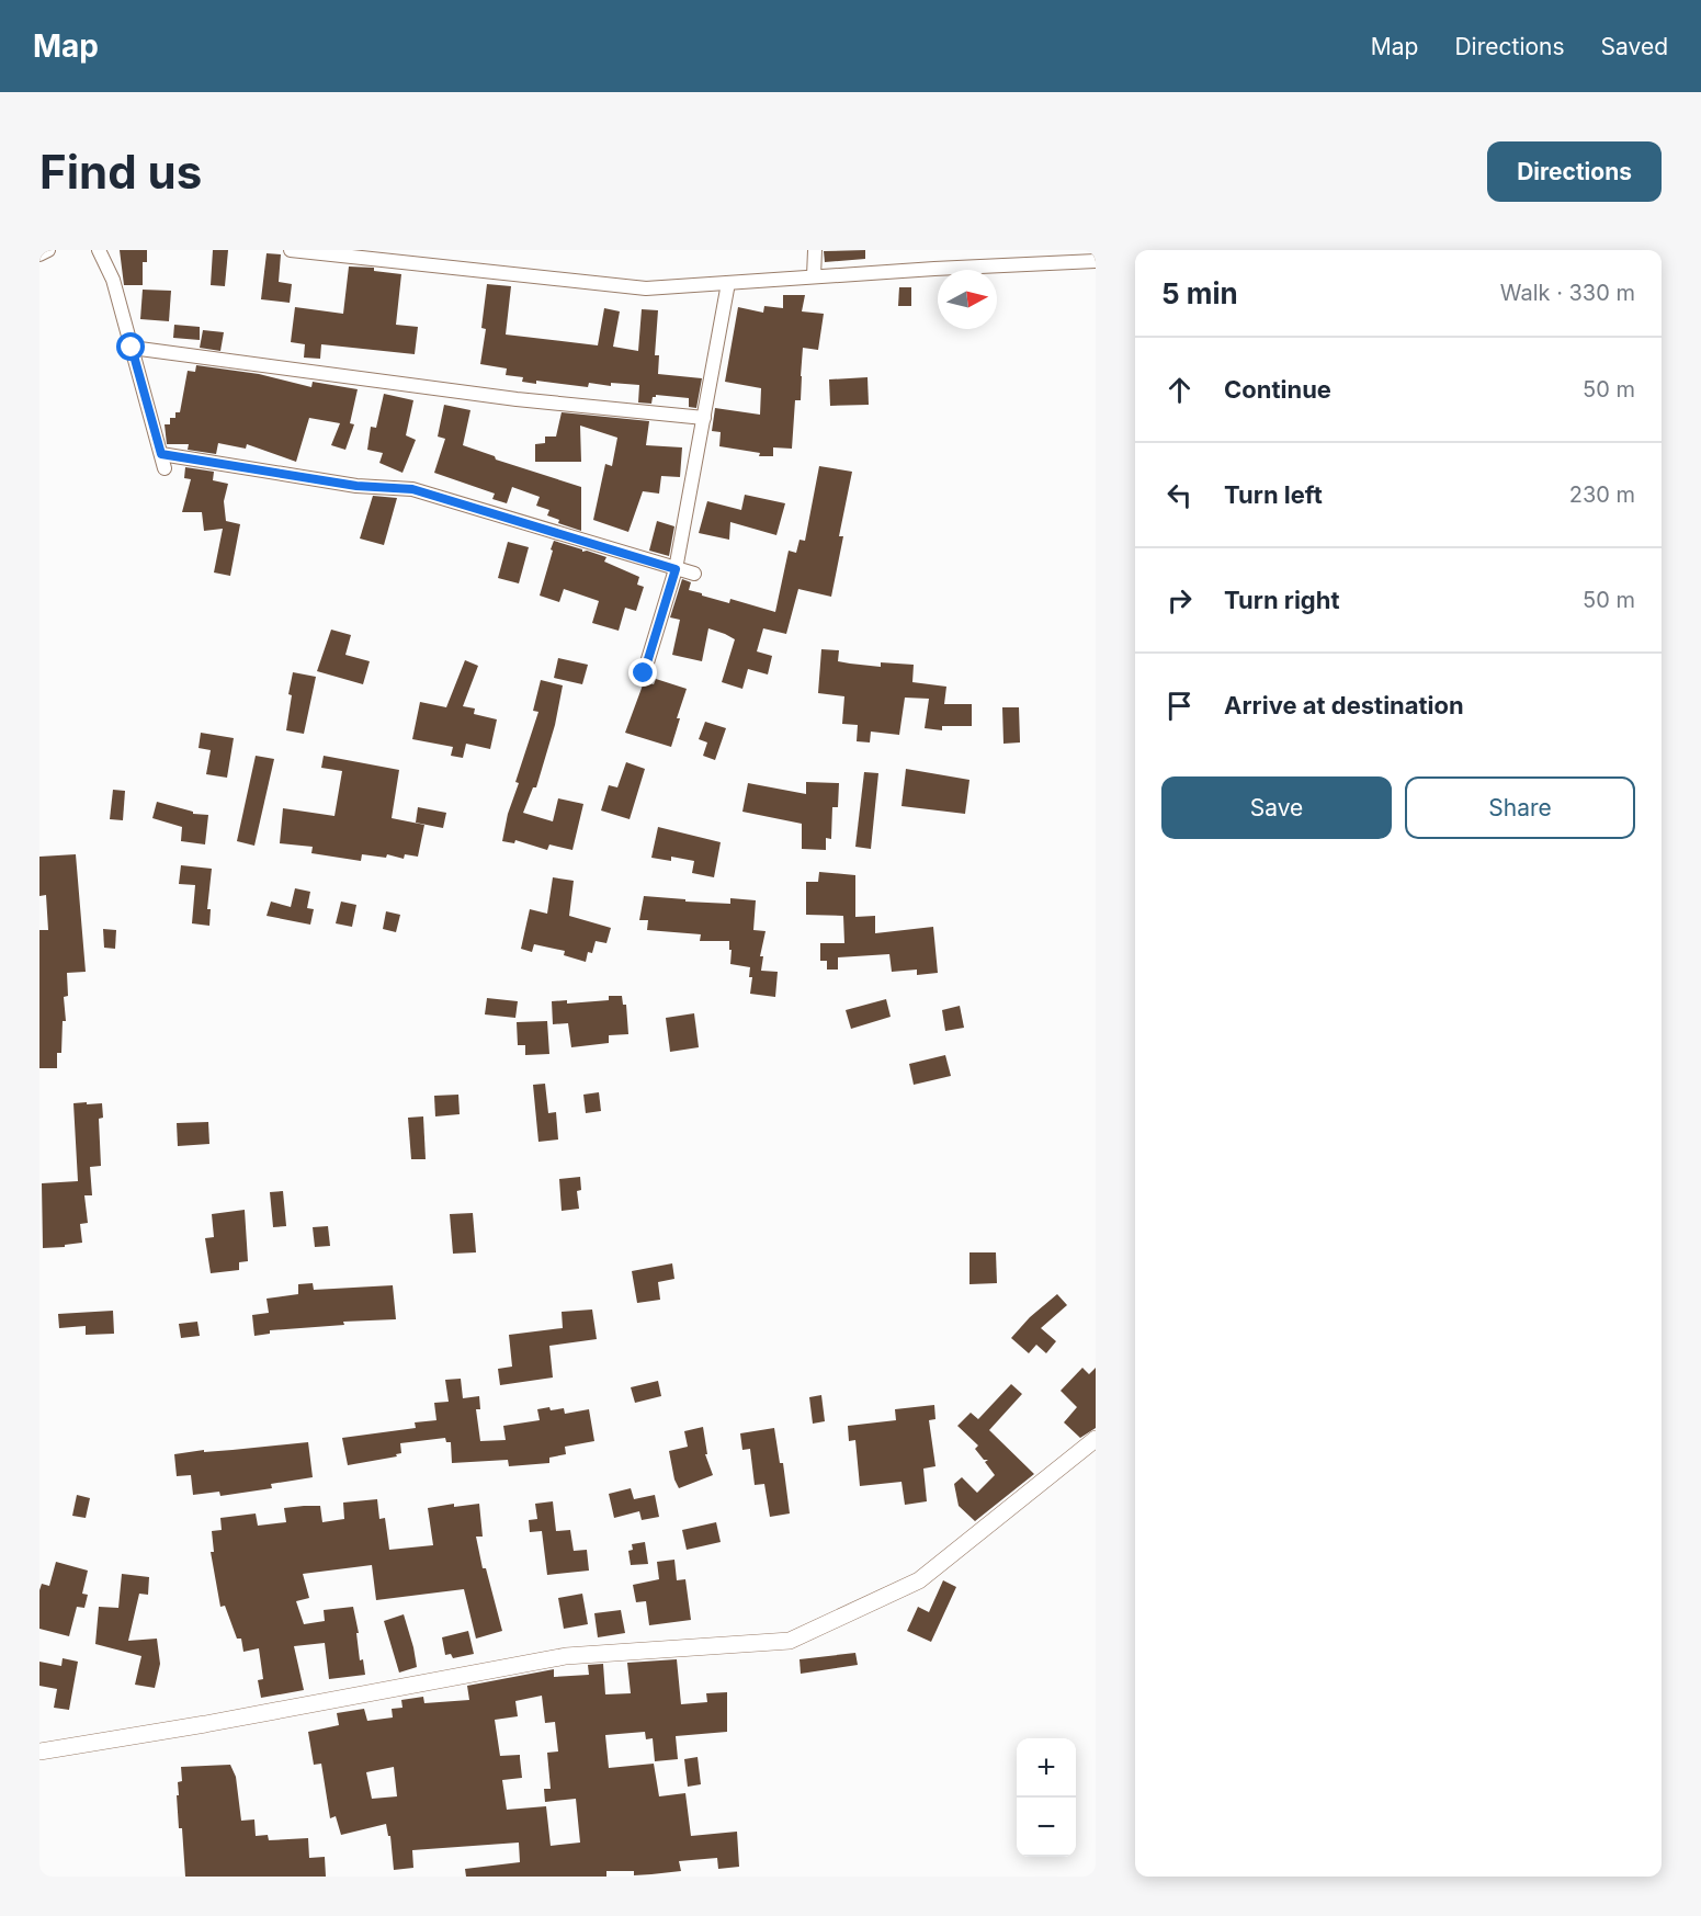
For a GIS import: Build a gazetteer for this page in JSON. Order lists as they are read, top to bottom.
{
  "north": "right",
  "page": {
    "header": "Map",
    "nav": ["Map", "Directions", "Saved"],
    "buttons": [
      "Directions",
      ["Save", "Share"]
    ],
    "title": "Find us",
    "heading": ["5 min", "Walk · 330 m"],
    "list": [
      ["Continue", "50 m"],
      ["Turn left", "230 m"],
      ["Turn right", "50 m"],
      "Arrive at destination"
    ],
    "map_buttons": ["+", "−"]
  }
}
